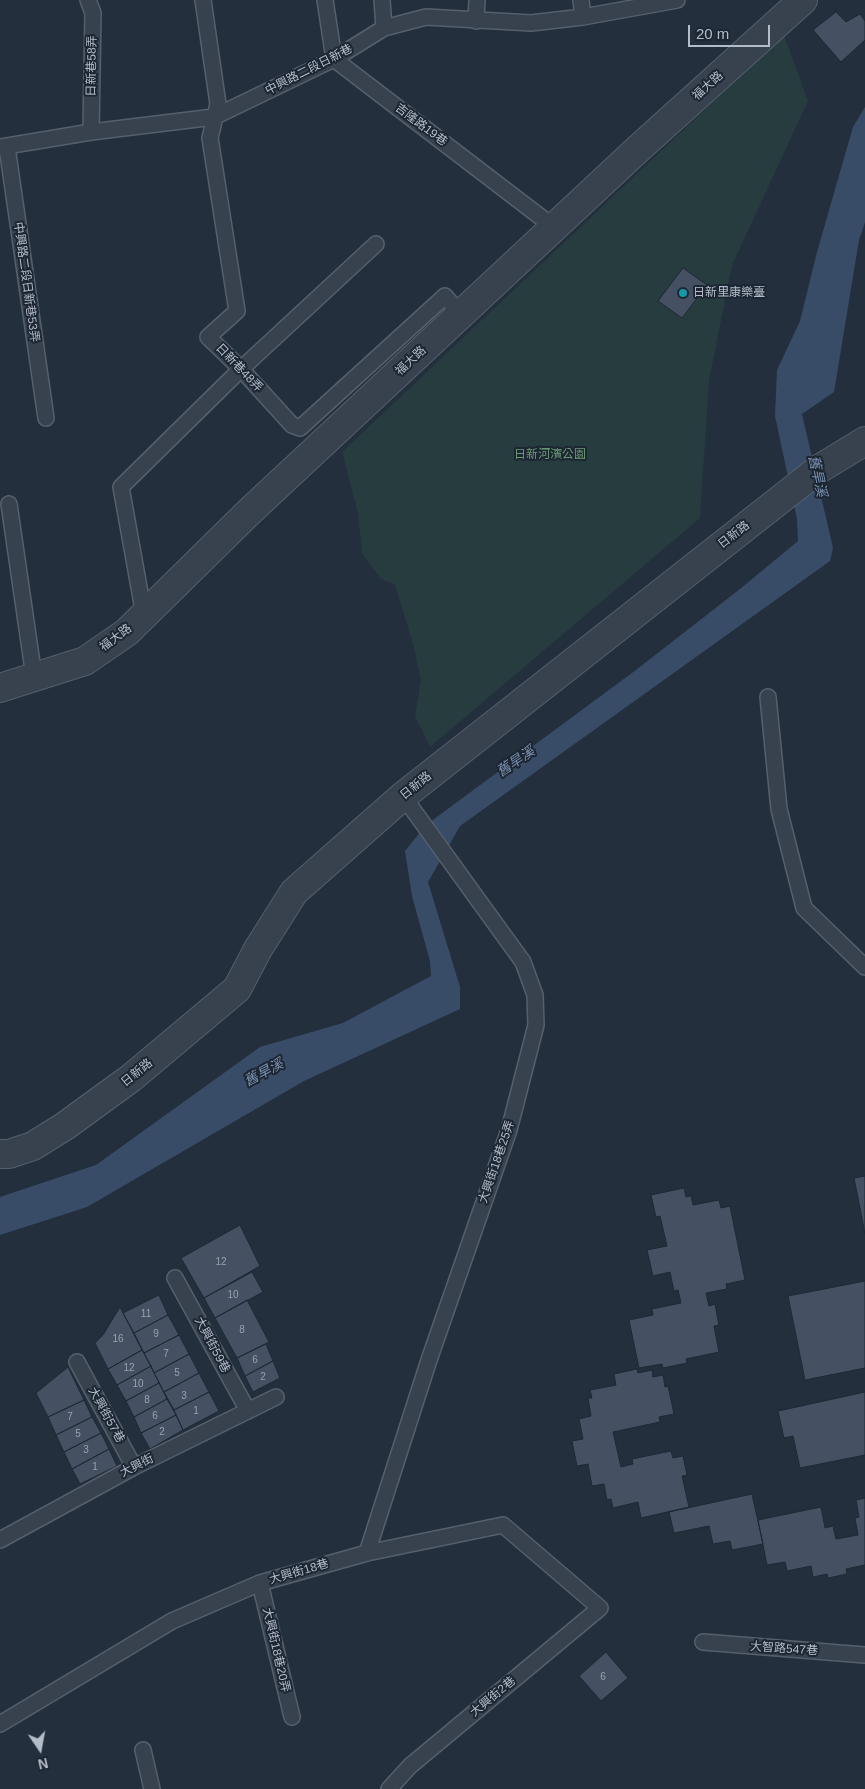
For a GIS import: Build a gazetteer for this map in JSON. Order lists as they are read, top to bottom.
{
  "streets": {
    "street": ["福大路", "日新路"],
    "lane": [
      "日新巷58弄",
      "中興路二段日新巷",
      "吉隆路19巷",
      "中興路二段日新巷53弄",
      "日新巷48弄",
      "大興街18巷25弄",
      "大興街59巷",
      "大興街57巷",
      "大興街",
      "大興街18巷",
      "大智路547巷",
      "大興街18巷20弄",
      "大興街2巷"
    ]
  },
  "crossings": [
    ["日新巷58弄", "中興路二段日新巷"],
    ["中興路二段日新巷", "吉隆路19巷"],
    ["中興路二段日新巷", "中興路二段日新巷53弄"],
    ["中興路二段日新巷", "日新巷48弄"],
    ["福大路", "吉隆路19巷"],
    ["福大路", "日新巷48弄"],
    ["日新路", "大興街18巷25弄"],
    ["大興街18巷25弄", "大興街18巷"],
    ["大興街59巷", "大興街"],
    ["大興街57巷", "大興街"],
    ["大興街18巷", "大興街18巷20弄"],
    ["大興街18巷", "大興街2巷"]
  ],
  "water": ["舊旱溪"],
  "parks": ["日新河濱公園"],
  "places": ["日新里康樂臺"],
  "house_numbers": [
    "12",
    "10",
    "11",
    "8",
    "9",
    "16",
    "7",
    "6",
    "12",
    "5",
    "2",
    "10",
    "3",
    "8",
    "1",
    "6",
    "7",
    "2",
    "5",
    "3",
    "1",
    "6"
  ],
  "scale_bar": "20 m",
  "north": "bottom"
}
